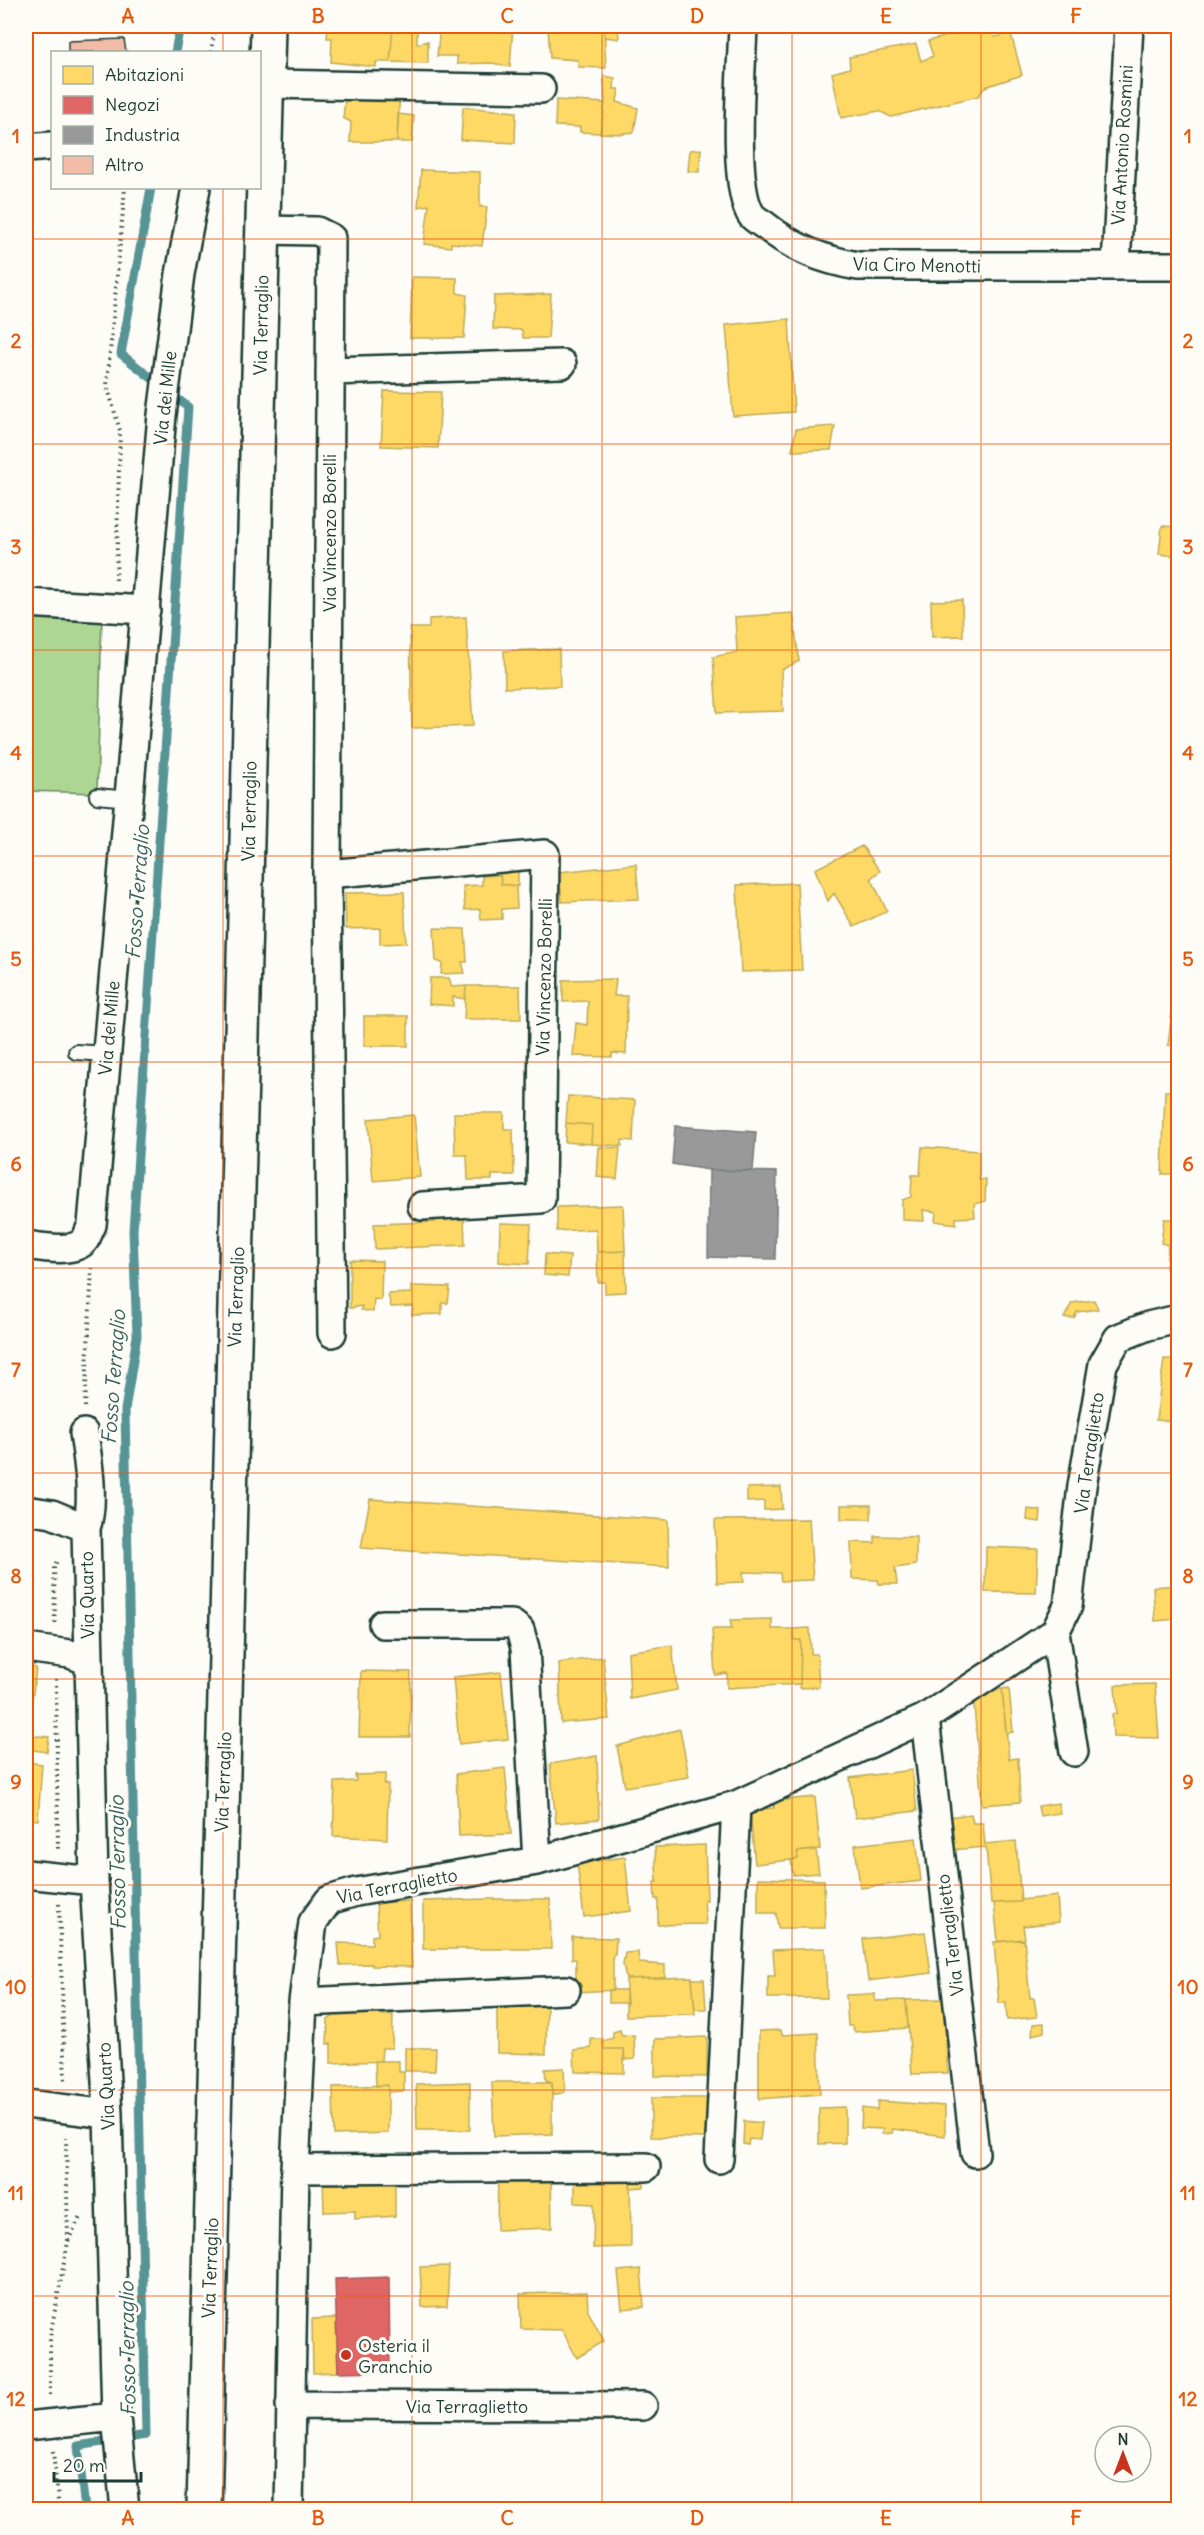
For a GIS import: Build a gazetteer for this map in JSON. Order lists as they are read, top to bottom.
{
  "streets": {
    "main road": ["Via Terraglio"],
    "street": [
      "Via Antonio Rosmini",
      "Via Ciro Menotti",
      "Via dei Mille",
      "Via Vincenzo Borelli",
      "Via Terraglietto",
      "Via Quarto"
    ]
  },
  "crossings": [
    ["Via Antonio Rosmini", "Via Ciro Menotti"],
    ["Via Terraglio", "Via Vincenzo Borelli"]
  ],
  "water": ["Fosso Terraglio"],
  "places": ["Osteria il Granchio"],
  "legend": [
    "Abitazioni",
    "Negozi",
    "Industria",
    "Altro"
  ],
  "scale_bar": "20 m",
  "north": "top",
  "grid": {
    "columns": [
      "A",
      "B",
      "C",
      "D",
      "E",
      "F"
    ],
    "rows": [
      "1",
      "2",
      "3",
      "4",
      "5",
      "6",
      "7",
      "8",
      "9",
      "10",
      "11",
      "12"
    ]
  }
}
